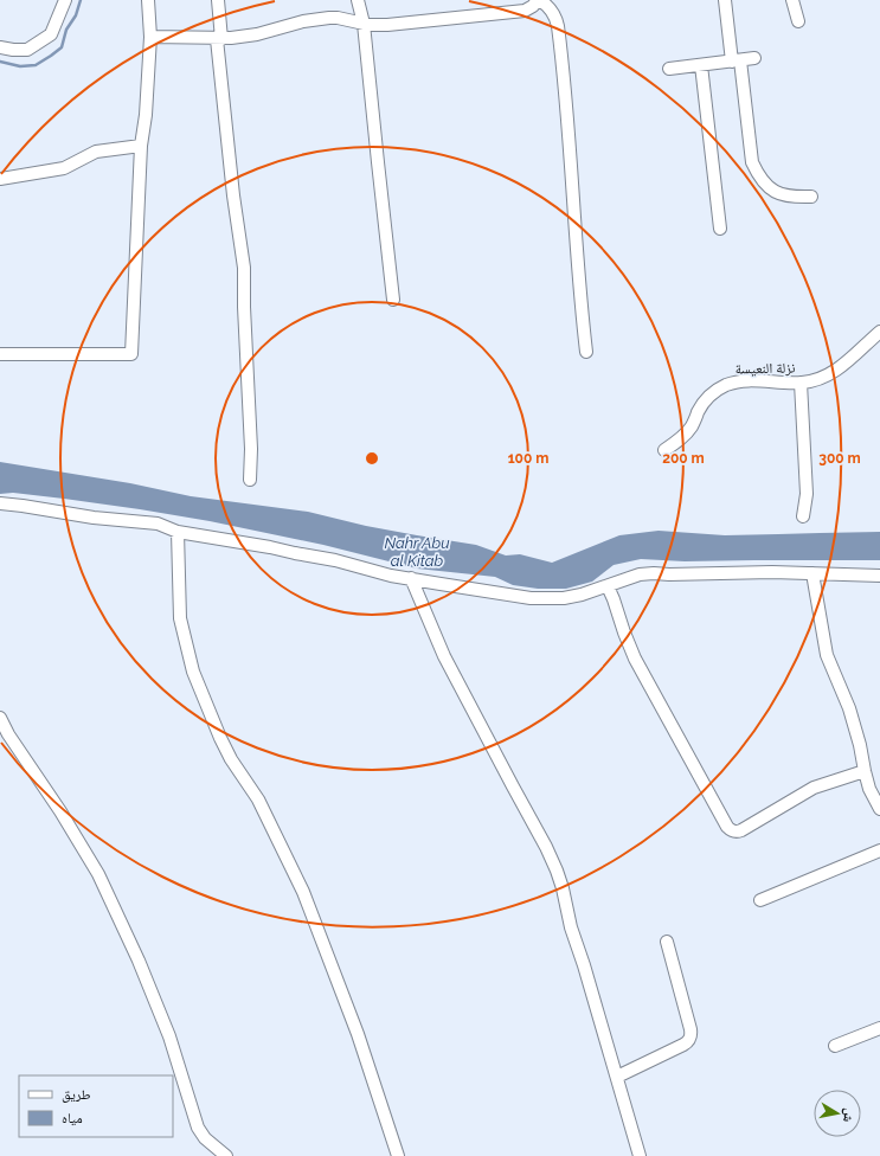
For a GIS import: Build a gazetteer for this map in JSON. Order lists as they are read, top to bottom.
{
  "streets": {
    "street": ["نزلة النعيسة"]
  },
  "water": ["Nahr Abu al Kitab"],
  "legend": ["طريق", "مياه"],
  "north": "right",
  "rings": ["100 m", "200 m", "300 m"]
}
